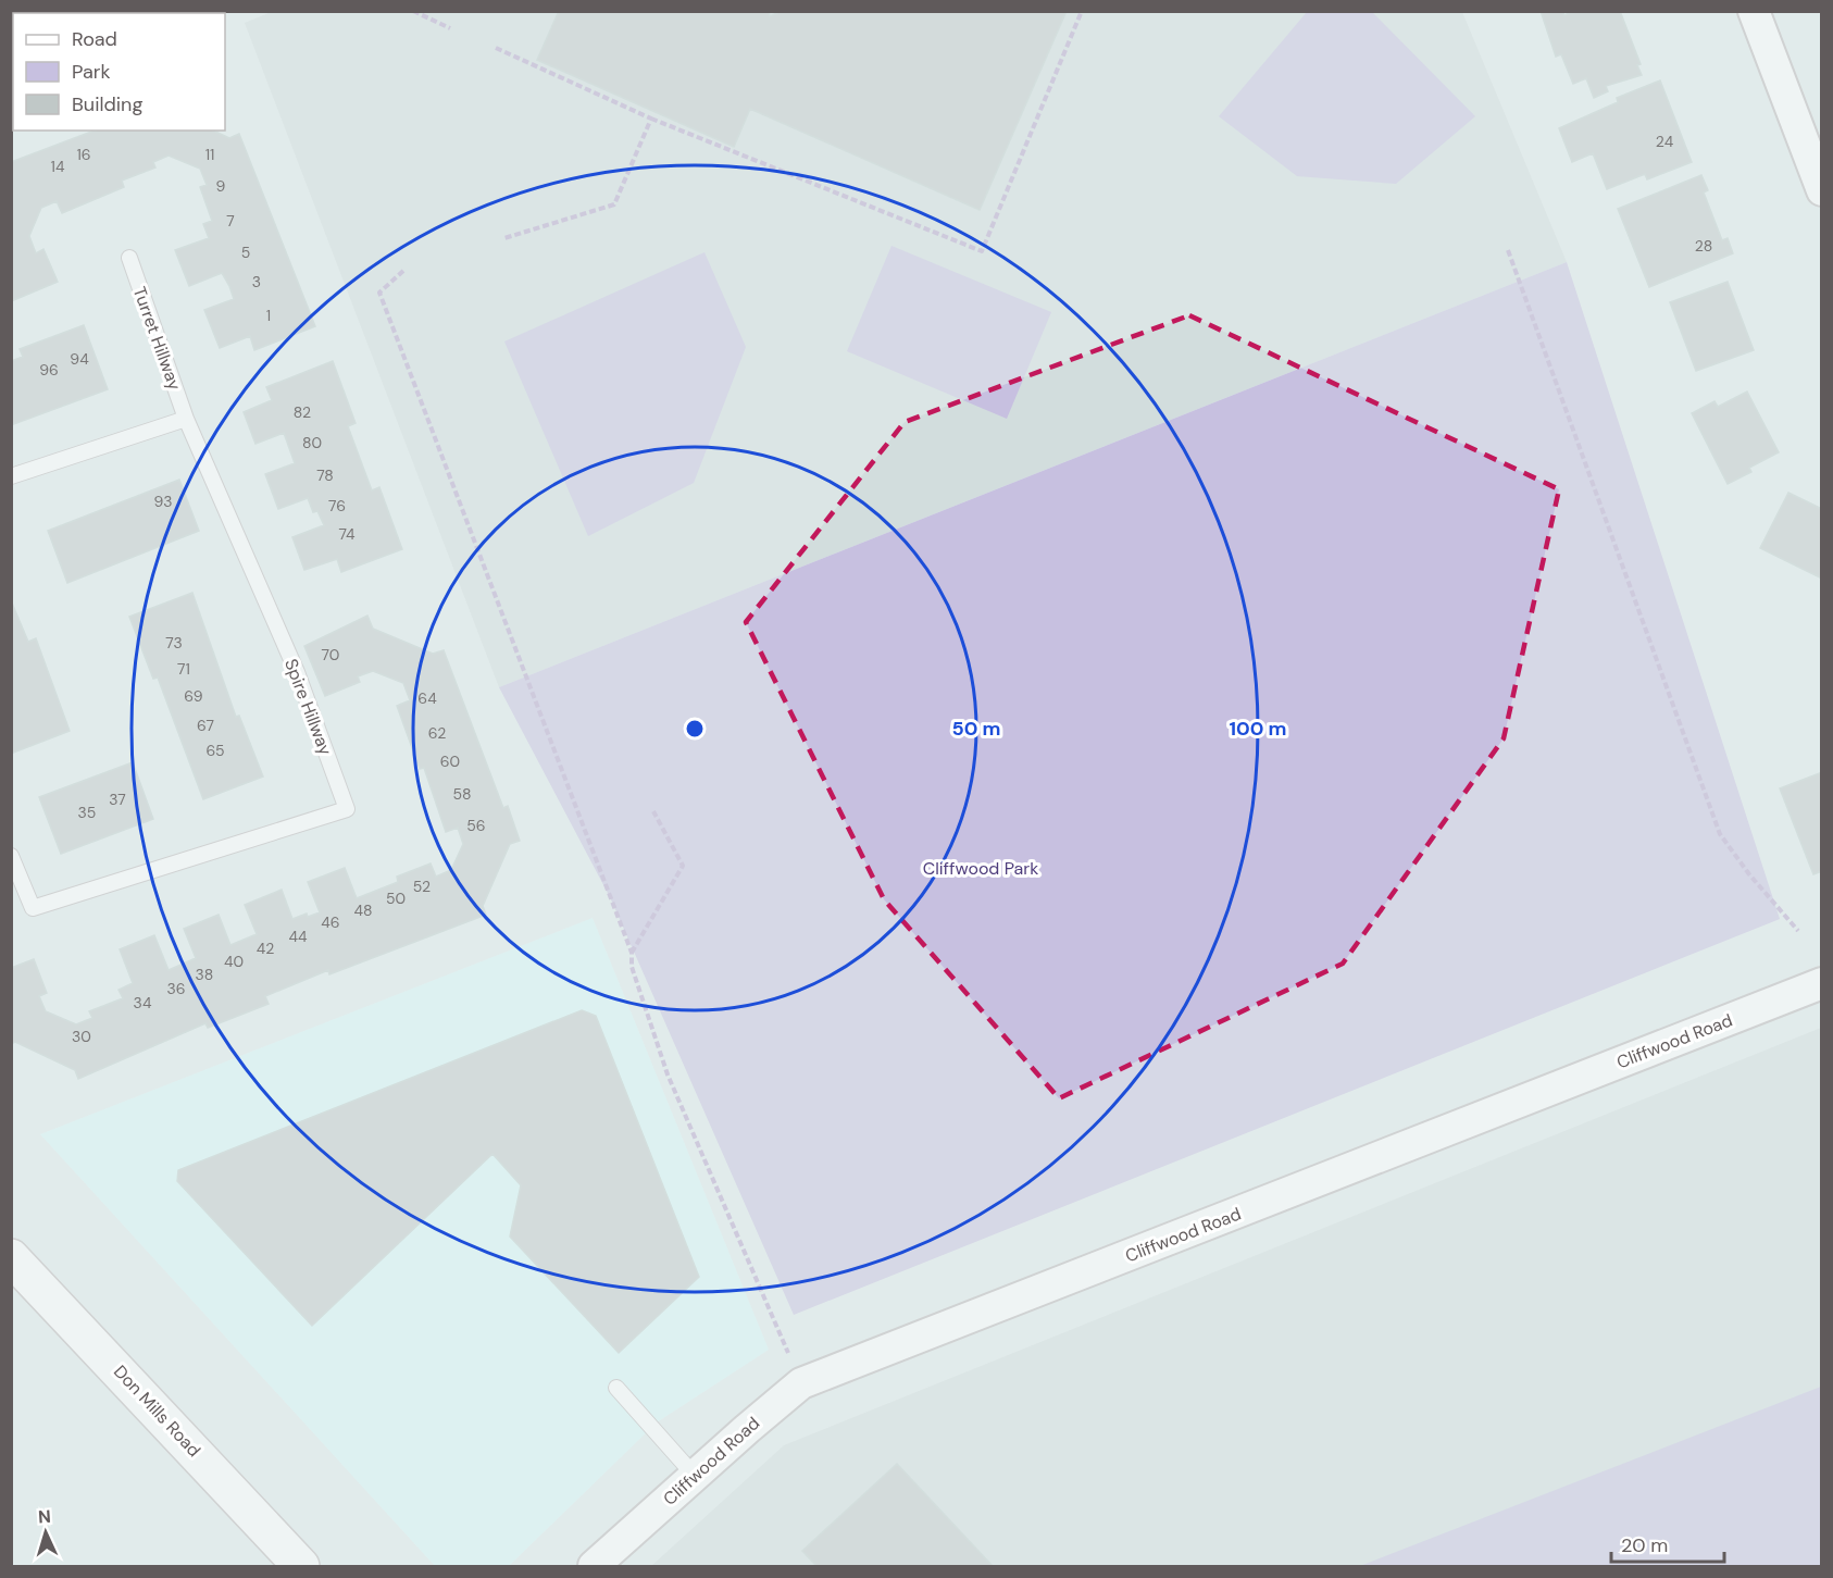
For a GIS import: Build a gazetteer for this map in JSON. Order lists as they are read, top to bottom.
{
  "streets": {
    "main road": ["Don Mills Road"],
    "street": ["Cliffwood Road"],
    "lane": ["Turret Hillway", "Spire Hillway"]
  },
  "crossings": [
    ["Turret Hillway", "Spire Hillway"]
  ],
  "parks": ["Cliffwood Park"],
  "house_numbers": [
    "24",
    "16",
    "11",
    "14",
    "9",
    "7",
    "28",
    "5",
    "3",
    "1",
    "94",
    "96",
    "82",
    "80",
    "78",
    "93",
    "76",
    "74",
    "73",
    "70",
    "71",
    "69",
    "64",
    "67",
    "62",
    "65",
    "60",
    "58",
    "37",
    "35",
    "56",
    "52",
    "50",
    "48",
    "46",
    "44",
    "42",
    "40",
    "38",
    "36",
    "34",
    "30"
  ],
  "legend": ["Road", "Park", "Building"],
  "scale_bar": "20 m",
  "north": "top",
  "rings": ["50 m", "100 m"]
}
